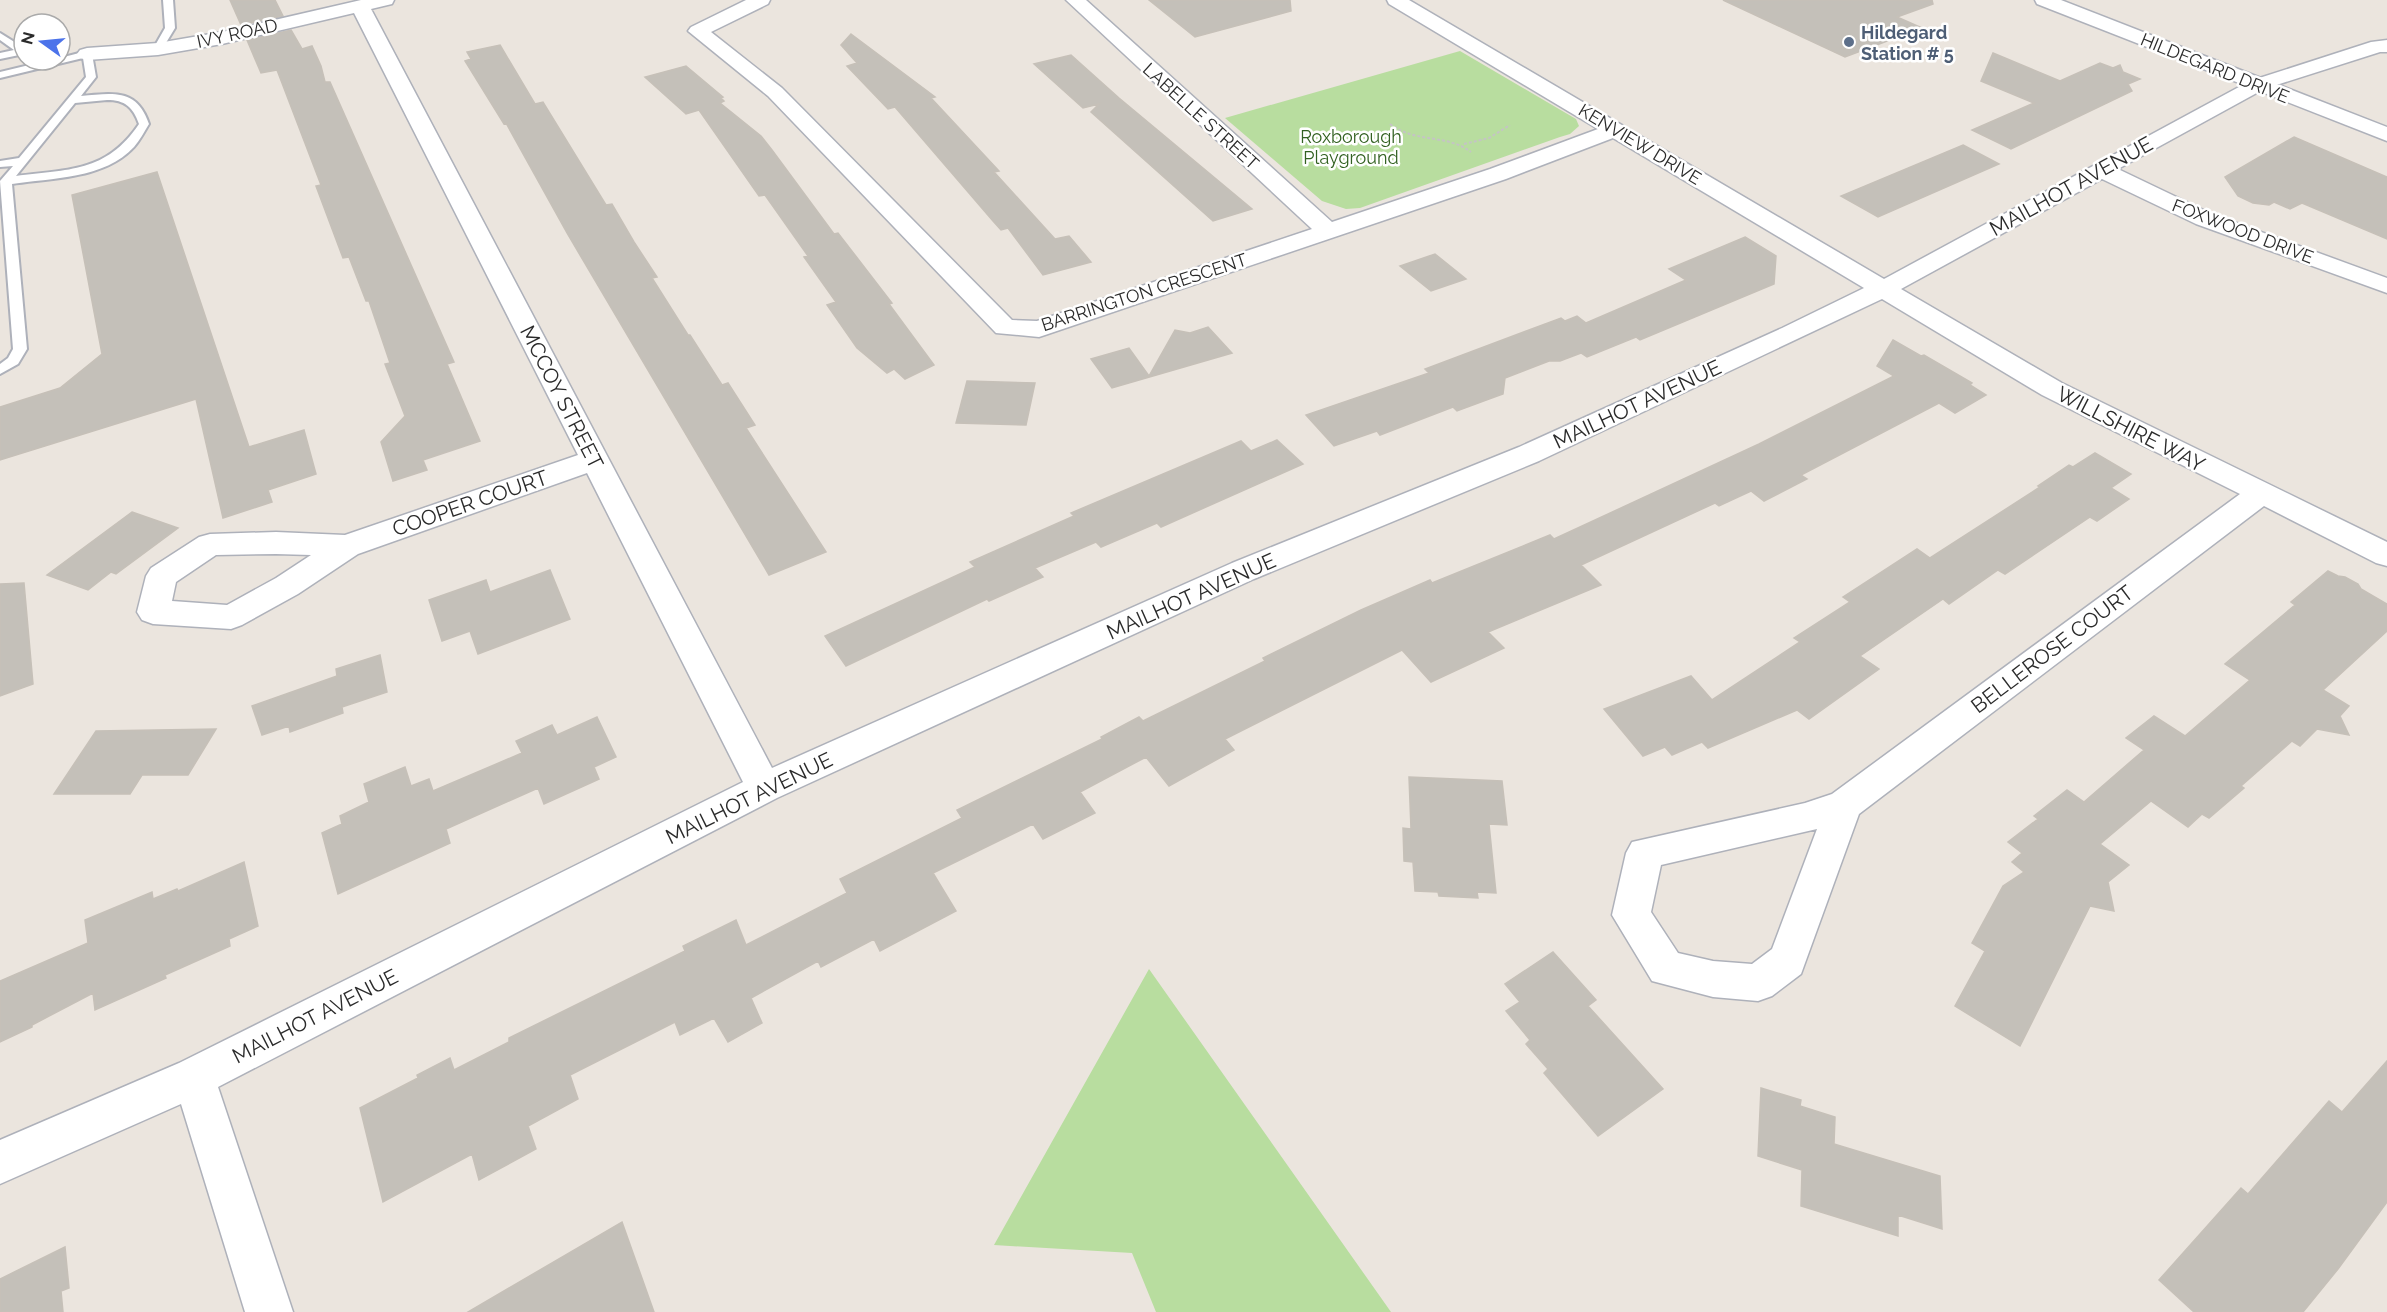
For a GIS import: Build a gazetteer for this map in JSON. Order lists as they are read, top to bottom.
{
  "streets": {
    "street": [
      "IVY ROAD",
      "HILDEGARD DRIVE",
      "LABELLE STREET",
      "KENVIEW DRIVE",
      "MAILHOT AVENUE",
      "FOXWOOD DRIVE",
      "BARRINGTON CRESCENT",
      "MCCOY STREET",
      "WILLSHIRE WAY",
      "COOPER COURT",
      "BELLEROSE COURT"
    ]
  },
  "crossings": [
    ["IVY ROAD", "MCCOY STREET"],
    ["HILDEGARD DRIVE", "MAILHOT AVENUE"],
    ["LABELLE STREET", "BARRINGTON CRESCENT"],
    ["KENVIEW DRIVE", "MAILHOT AVENUE"],
    ["KENVIEW DRIVE", "BARRINGTON CRESCENT"],
    ["KENVIEW DRIVE", "WILLSHIRE WAY"],
    ["MAILHOT AVENUE", "FOXWOOD DRIVE"],
    ["MAILHOT AVENUE", "MCCOY STREET"],
    ["MAILHOT AVENUE", "WILLSHIRE WAY"],
    ["MCCOY STREET", "COOPER COURT"],
    ["WILLSHIRE WAY", "BELLEROSE COURT"]
  ],
  "parks": ["Roxborough Playground"],
  "places": ["Hildegard Station # 5"],
  "north": "left"
}
